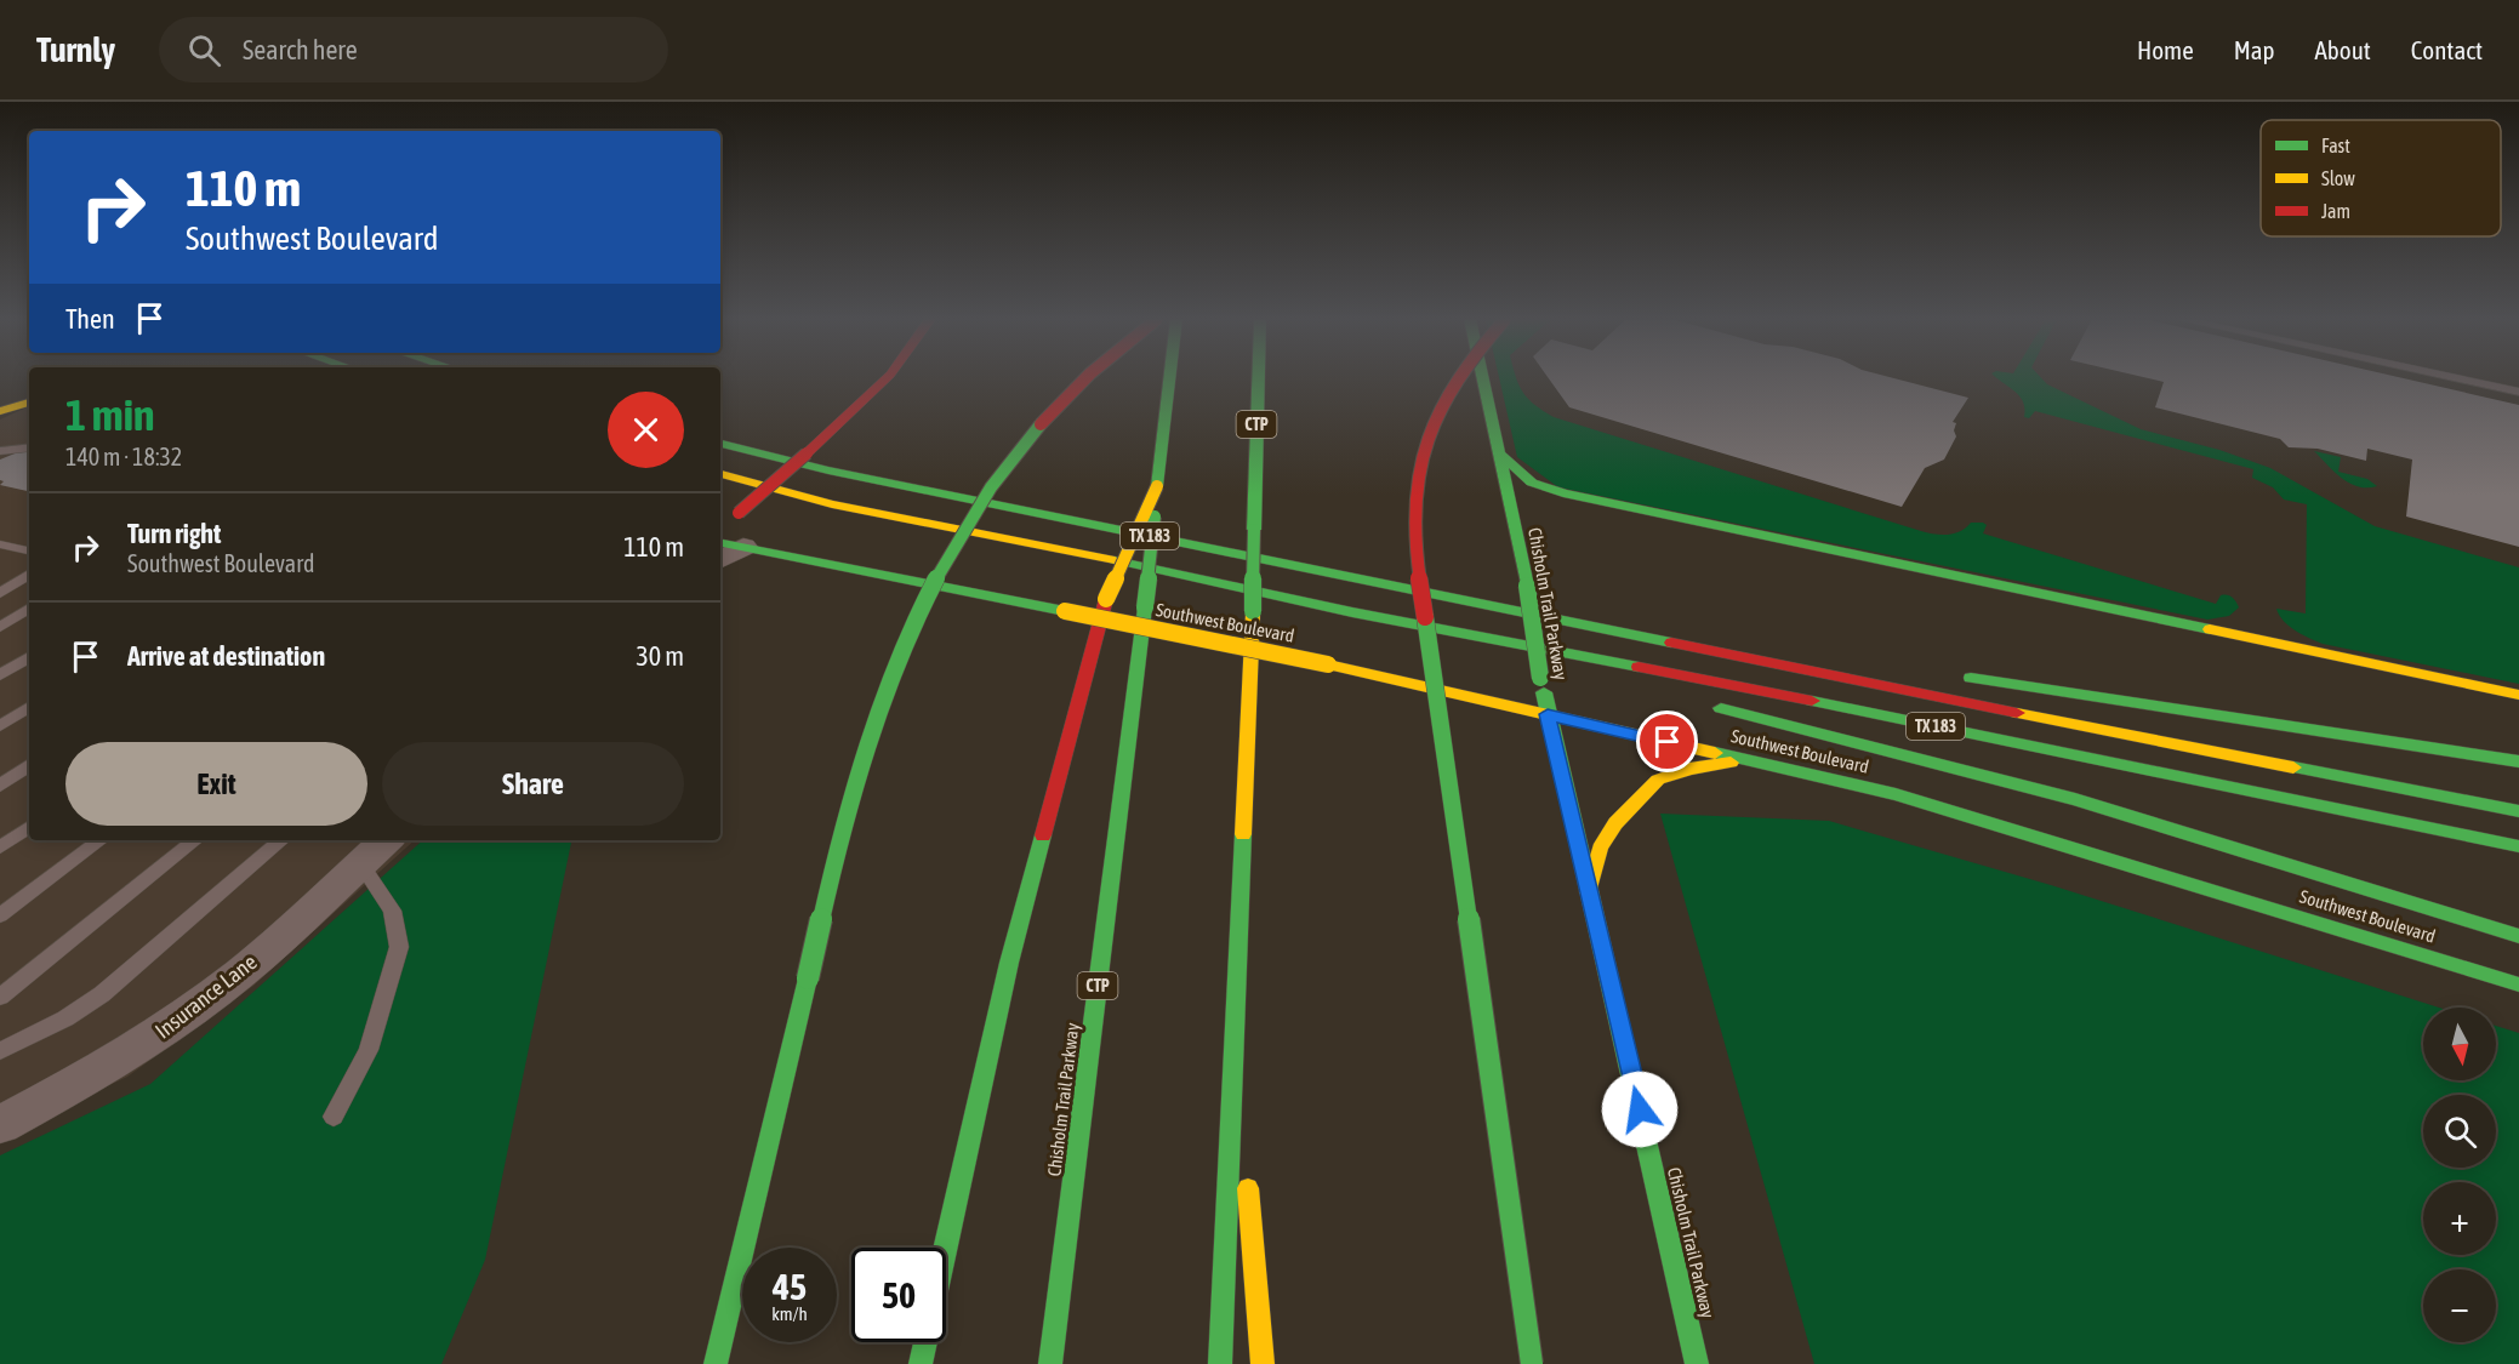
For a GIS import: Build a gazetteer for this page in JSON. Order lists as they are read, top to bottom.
{
  "streets": {
    "main road": [
      "CTP",
      "TX 183",
      "Chisholm Trail Parkway",
      "Southwest Boulevard"
    ],
    "street": ["Insurance Lane"]
  },
  "crossings": [
    ["Chisholm Trail Parkway", "Southwest Boulevard"]
  ],
  "legend": ["Fast", "Slow", "Jam"],
  "north": "bottom",
  "page": {
    "header": "Turnly",
    "search": "Search here",
    "nav": [
      "Home",
      "Map",
      "About",
      "Contact"
    ],
    "turn": ["110 m", "Southwest Boulevard"],
    "then": "Then",
    "heading": ["1 min", "140 m · 18:32"],
    "list": [
      {
        "name": "Turn right",
        "note": "Southwest Boulevard",
        "value": "110 m"
      },
      {
        "name": "Arrive at destination",
        "value": "30 m"
      }
    ],
    "buttons": ["Exit", "Share"],
    "map_buttons": ["+", "−"],
    "speed": "45 km/h",
    "limit": "50"
  }
}
